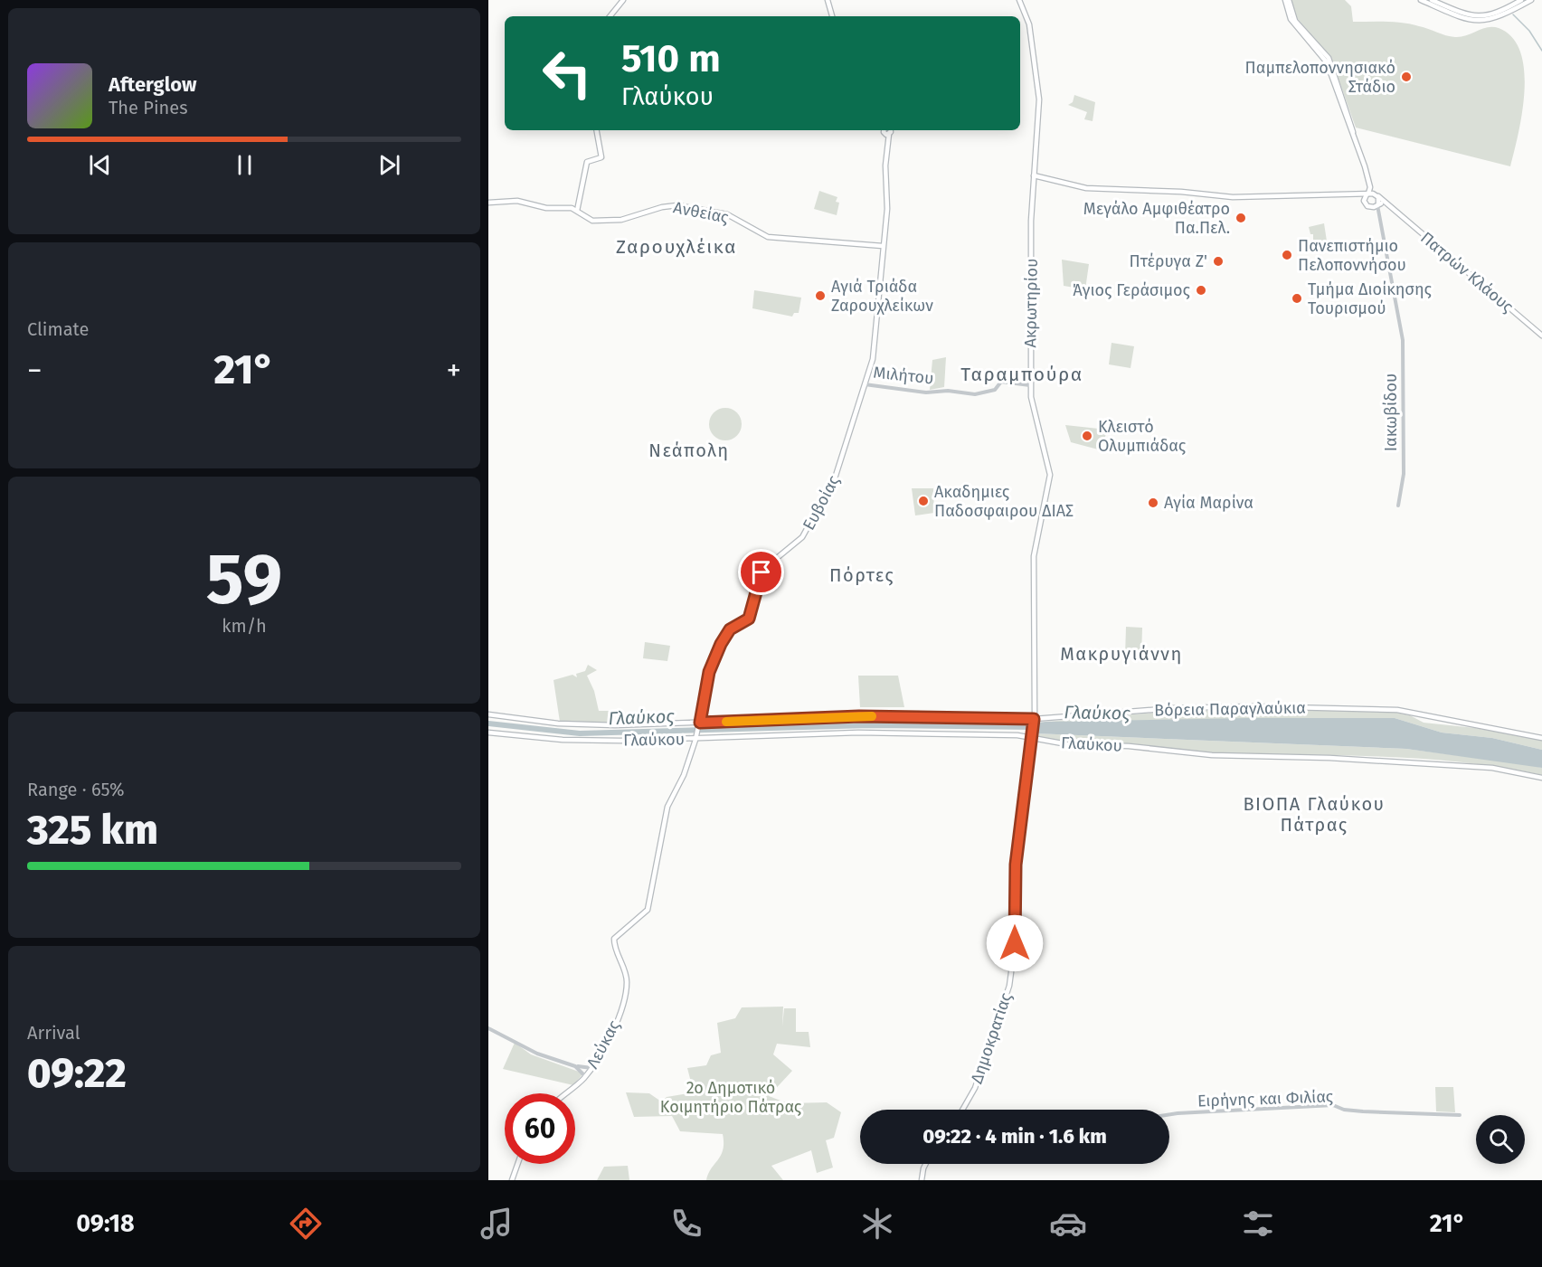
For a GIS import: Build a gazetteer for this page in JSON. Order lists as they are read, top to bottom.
{
  "streets": {
    "main road": [
      "Ανθείας",
      "Πατρών Κλάους",
      "Ακρωτηρίου",
      "Ευβοίας",
      "Βόρεια Παραγλαύκια",
      "Γλαύκου",
      "Δημοκρατίας",
      "Λεύκας"
    ],
    "street": ["Μιλήτου", "Ιακωβίδου", "Ειρήνης και Φιλίας"]
  },
  "crossings": [
    ["Ανθείας", "Ευβοίας"],
    ["Ακρωτηρίου", "Μιλήτου"],
    ["Ακρωτηρίου", "Βόρεια Παραγλαύκια"],
    ["Ακρωτηρίου", "Γλαύκου"],
    ["Ακρωτηρίου", "Δημοκρατίας"],
    ["Μιλήτου", "Ευβοίας"],
    ["Ευβοίας", "Γλαύκου"],
    ["Ευβοίας", "Λεύκας"],
    ["Βόρεια Παραγλαύκια", "Γλαύκου"],
    ["Γλαύκου", "Δημοκρατίας"]
  ],
  "districts": [
    "Ζαρουχλέικα",
    "Ταραμπούρα",
    "Νεάπολη",
    "Πόρτες",
    "Μακρυγιάννη",
    "ΒΙΟΠΑ Γλαύκου Πάτρας"
  ],
  "water": ["Γλαύκος"],
  "parks": ["2o Δημοτικό Κοιμητήριο Πάτρας"],
  "places": [
    "Παμπελοποννησιακό Στάδιο",
    "Μεγάλο Αμφιθέατρο Πα.Πελ.",
    "Πανεπιστήμιο Πελοποννήσου",
    "Πτέρυγα Ζ'",
    "Άγιος Γεράσιμος",
    "Αγιά Τριάδα Ζαρουχλείκων",
    "Τμήμα Διοίκησης Τουρισμού",
    "Κλειστό Ολυμπιάδας",
    "Ακαδημιες Παδοσφαιρου ΔΙΑΣ",
    "Αγία Μαρίνα"
  ],
  "page": {
    "turn": ["510 m", "Γλαύκου"],
    "song": ["Afterglow", "The Pines"],
    "tile": [
      "Climate",
      ["59", "km/h"],
      ["Range · 65%", "325 km"],
      ["Arrival", "09:22"]
    ],
    "heat": ["−", "21°", "+"],
    "limit": "60",
    "trip": "09:22 · 4 min · 1.6 km",
    "tabs": ["09:18", "21°"]
  }
}
